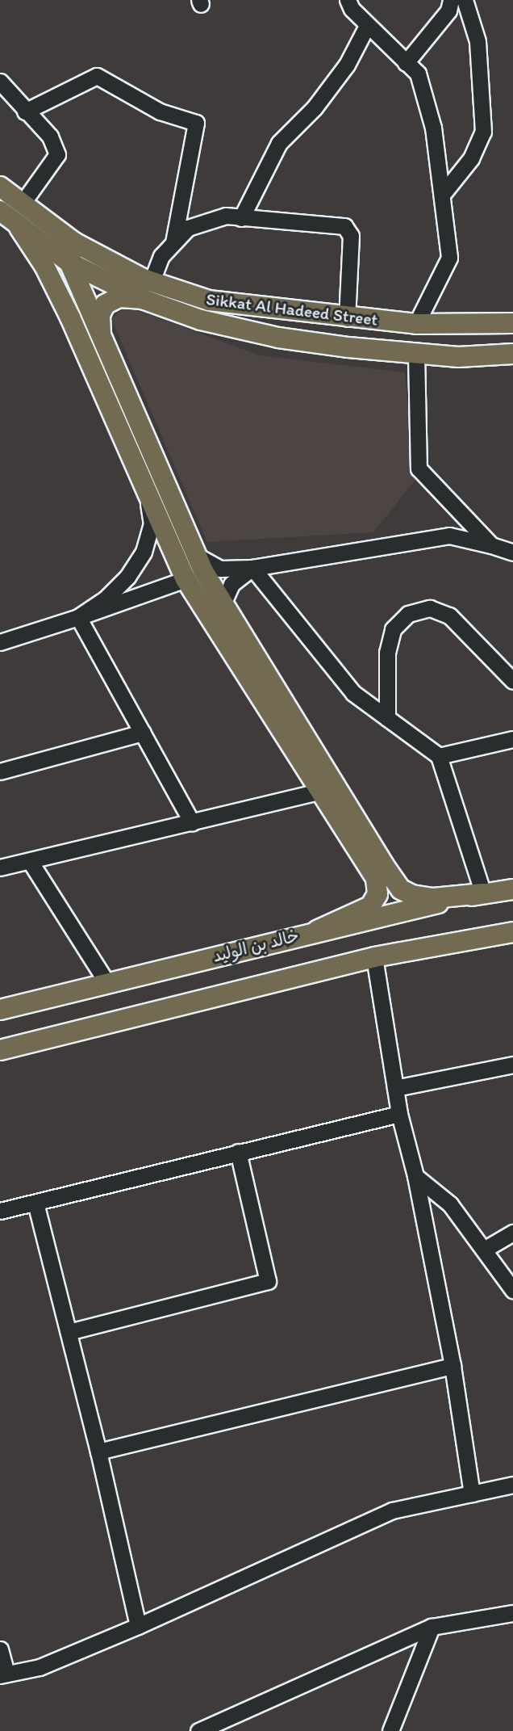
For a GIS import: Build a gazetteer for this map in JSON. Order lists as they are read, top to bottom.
{
  "streets": {
    "main road": ["Sikkat Al Hadeed Street", "خالد بن الوليد"]
  }
}
